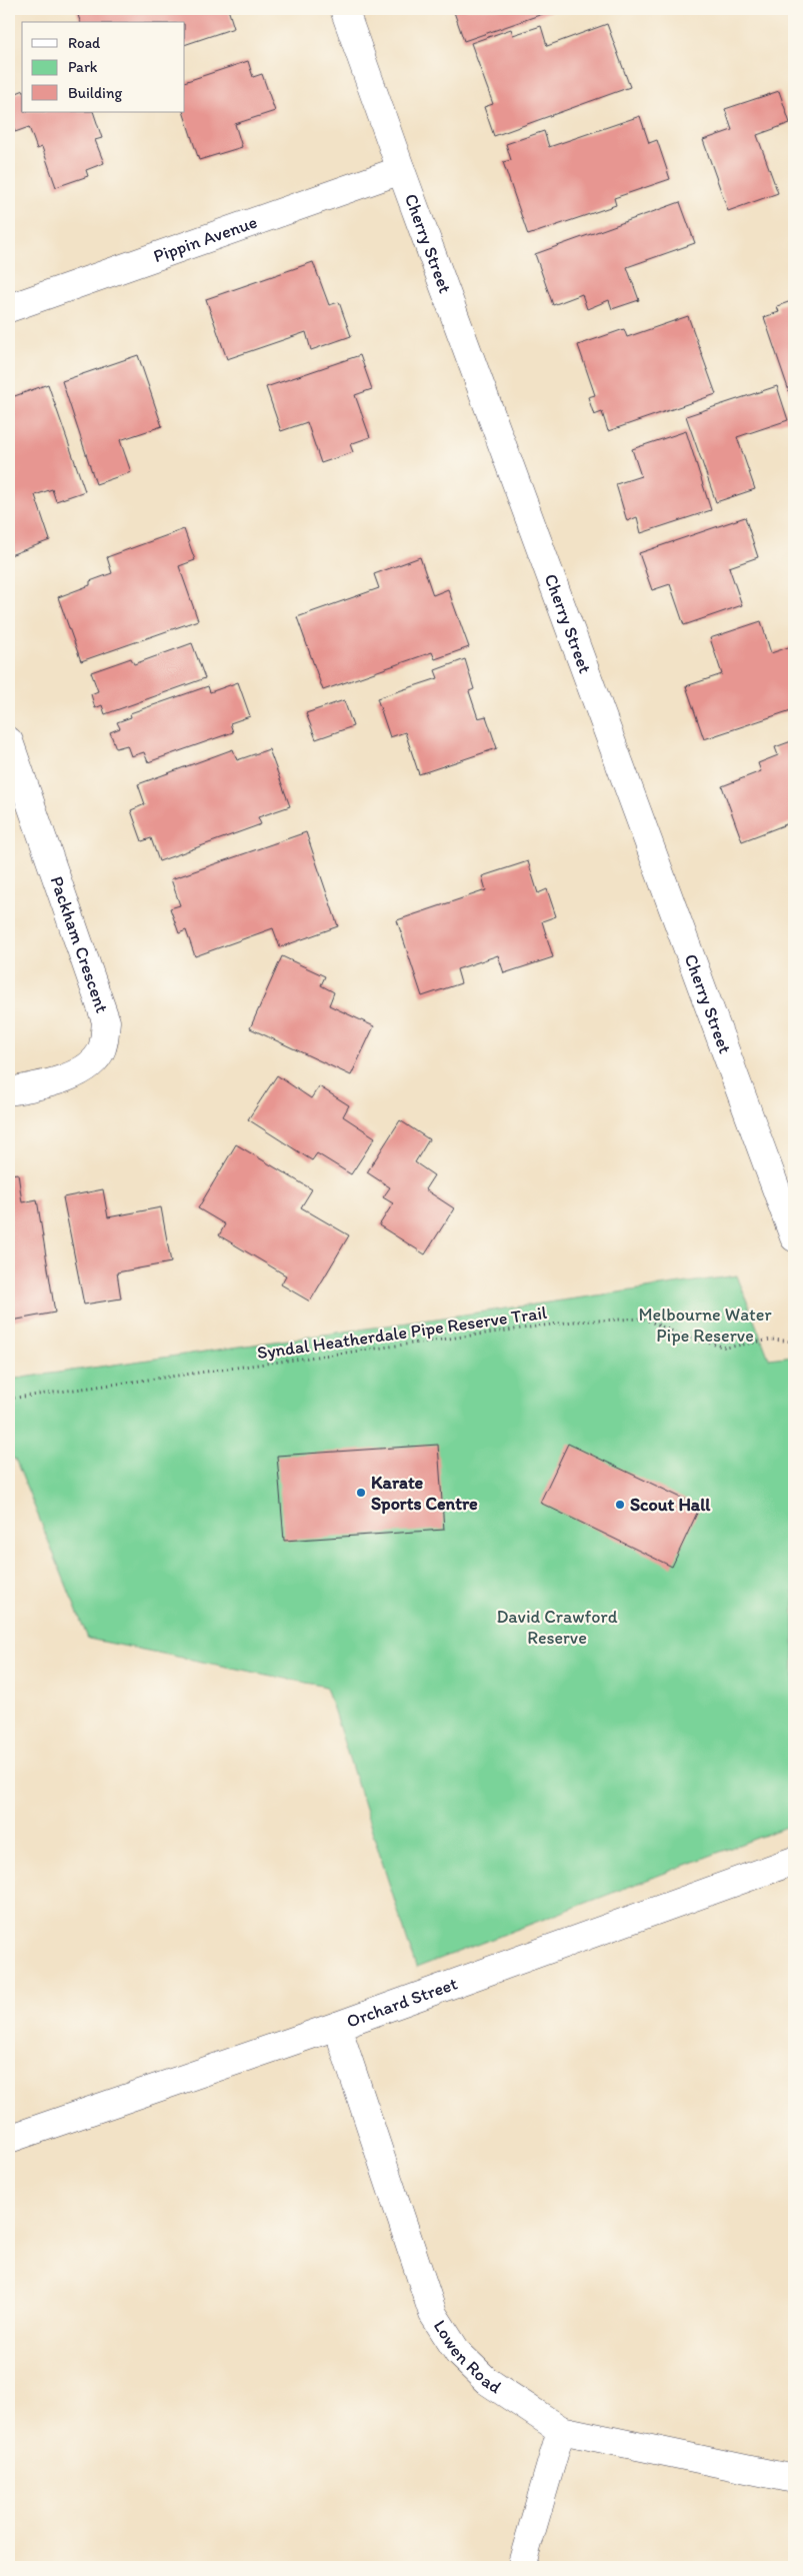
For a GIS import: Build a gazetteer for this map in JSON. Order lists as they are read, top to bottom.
{
  "streets": {
    "street": [
      "Pippin Avenue",
      "Cherry Street",
      "Packham Crescent",
      "Orchard Street",
      "Lowen Road"
    ],
    "path": ["Syndal Heatherdale Pipe Reserve Trail"]
  },
  "crossings": [
    ["Pippin Avenue", "Cherry Street"],
    ["Orchard Street", "Lowen Road"]
  ],
  "parks": ["Melbourne Water Pipe Reserve", "David Crawford Reserve"],
  "places": ["Karate Sports Centre", "Scout Hall"],
  "legend": ["Road", "Park", "Building"]
}
